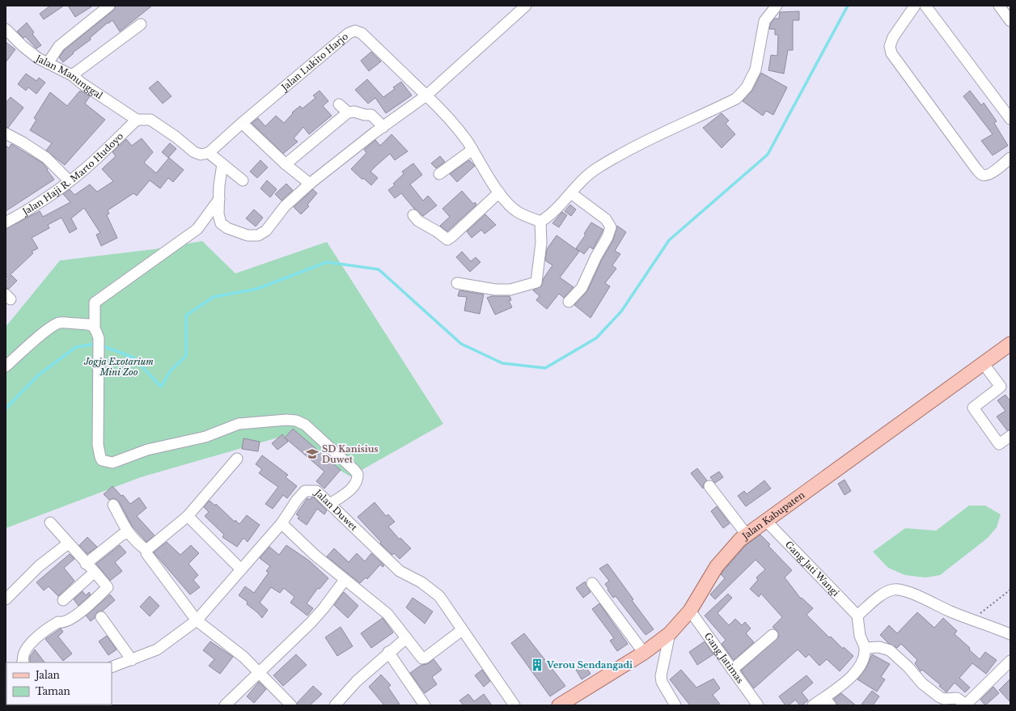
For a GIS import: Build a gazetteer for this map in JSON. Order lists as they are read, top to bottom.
{
  "streets": {
    "main road": ["Jalan Kabupaten"],
    "street": [
      "Jalan Lukito Harjo",
      "Jalan Manunggal",
      "Jalan Haji R. Marto Hudoyo",
      "Jalan Duwet",
      "Gang Jati Wangi",
      "Gang Jatimas"
    ]
  },
  "crossings": [
    ["Jalan Manunggal", "Jalan Haji R. Marto Hudoyo"],
    ["Jalan Kabupaten", "Gang Jati Wangi"],
    ["Jalan Kabupaten", "Gang Jatimas"]
  ],
  "parks": ["Jogja Exotarium Mini Zoo"],
  "places": {
    "school or university": ["SD Kanisius Duwet"],
    "building": ["Verou Sendangadi"]
  },
  "legend": ["Jalan", "Taman"]
}
